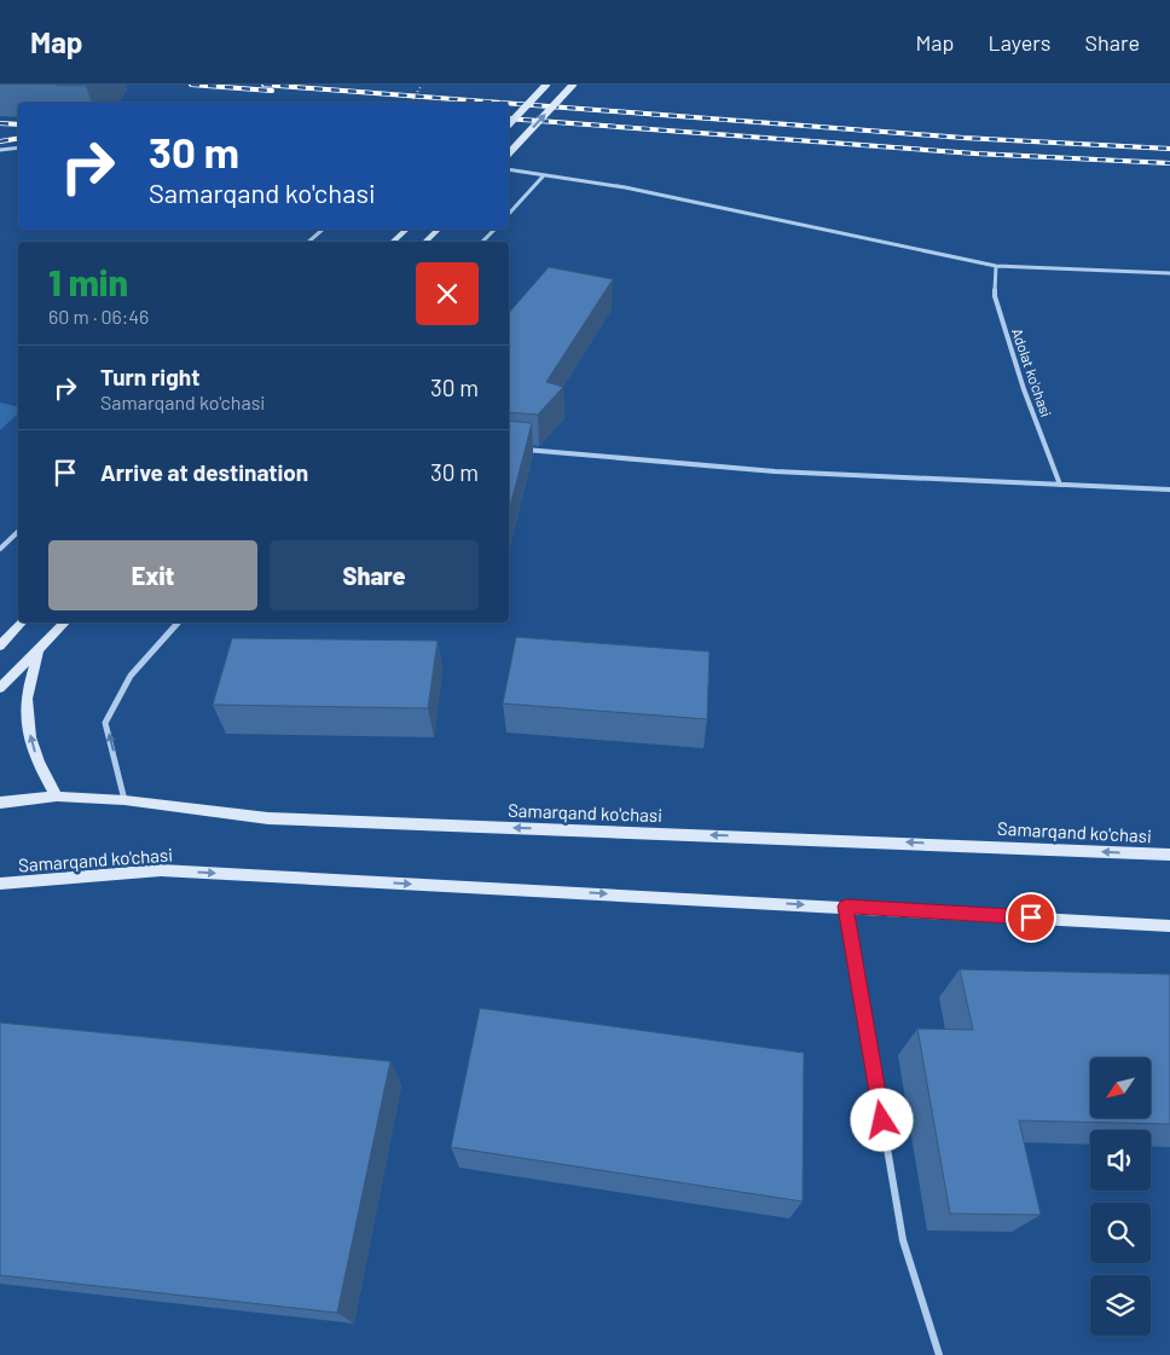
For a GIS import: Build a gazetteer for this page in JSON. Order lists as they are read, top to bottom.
{
  "streets": {
    "main road": ["Samarqand ko'chasi"],
    "street": ["Adolat ko'chasi"]
  },
  "north": "bottom left",
  "page": {
    "header": "Map",
    "nav": ["Map", "Layers", "Share"],
    "turn": ["30 m", "Samarqand ko'chasi"],
    "heading": ["1 min", "60 m · 06:46"],
    "list": [
      {
        "name": "Turn right",
        "note": "Samarqand ko'chasi",
        "value": "30 m"
      },
      {
        "name": "Arrive at destination",
        "value": "30 m"
      }
    ],
    "buttons": ["Exit", "Share"]
  }
}
